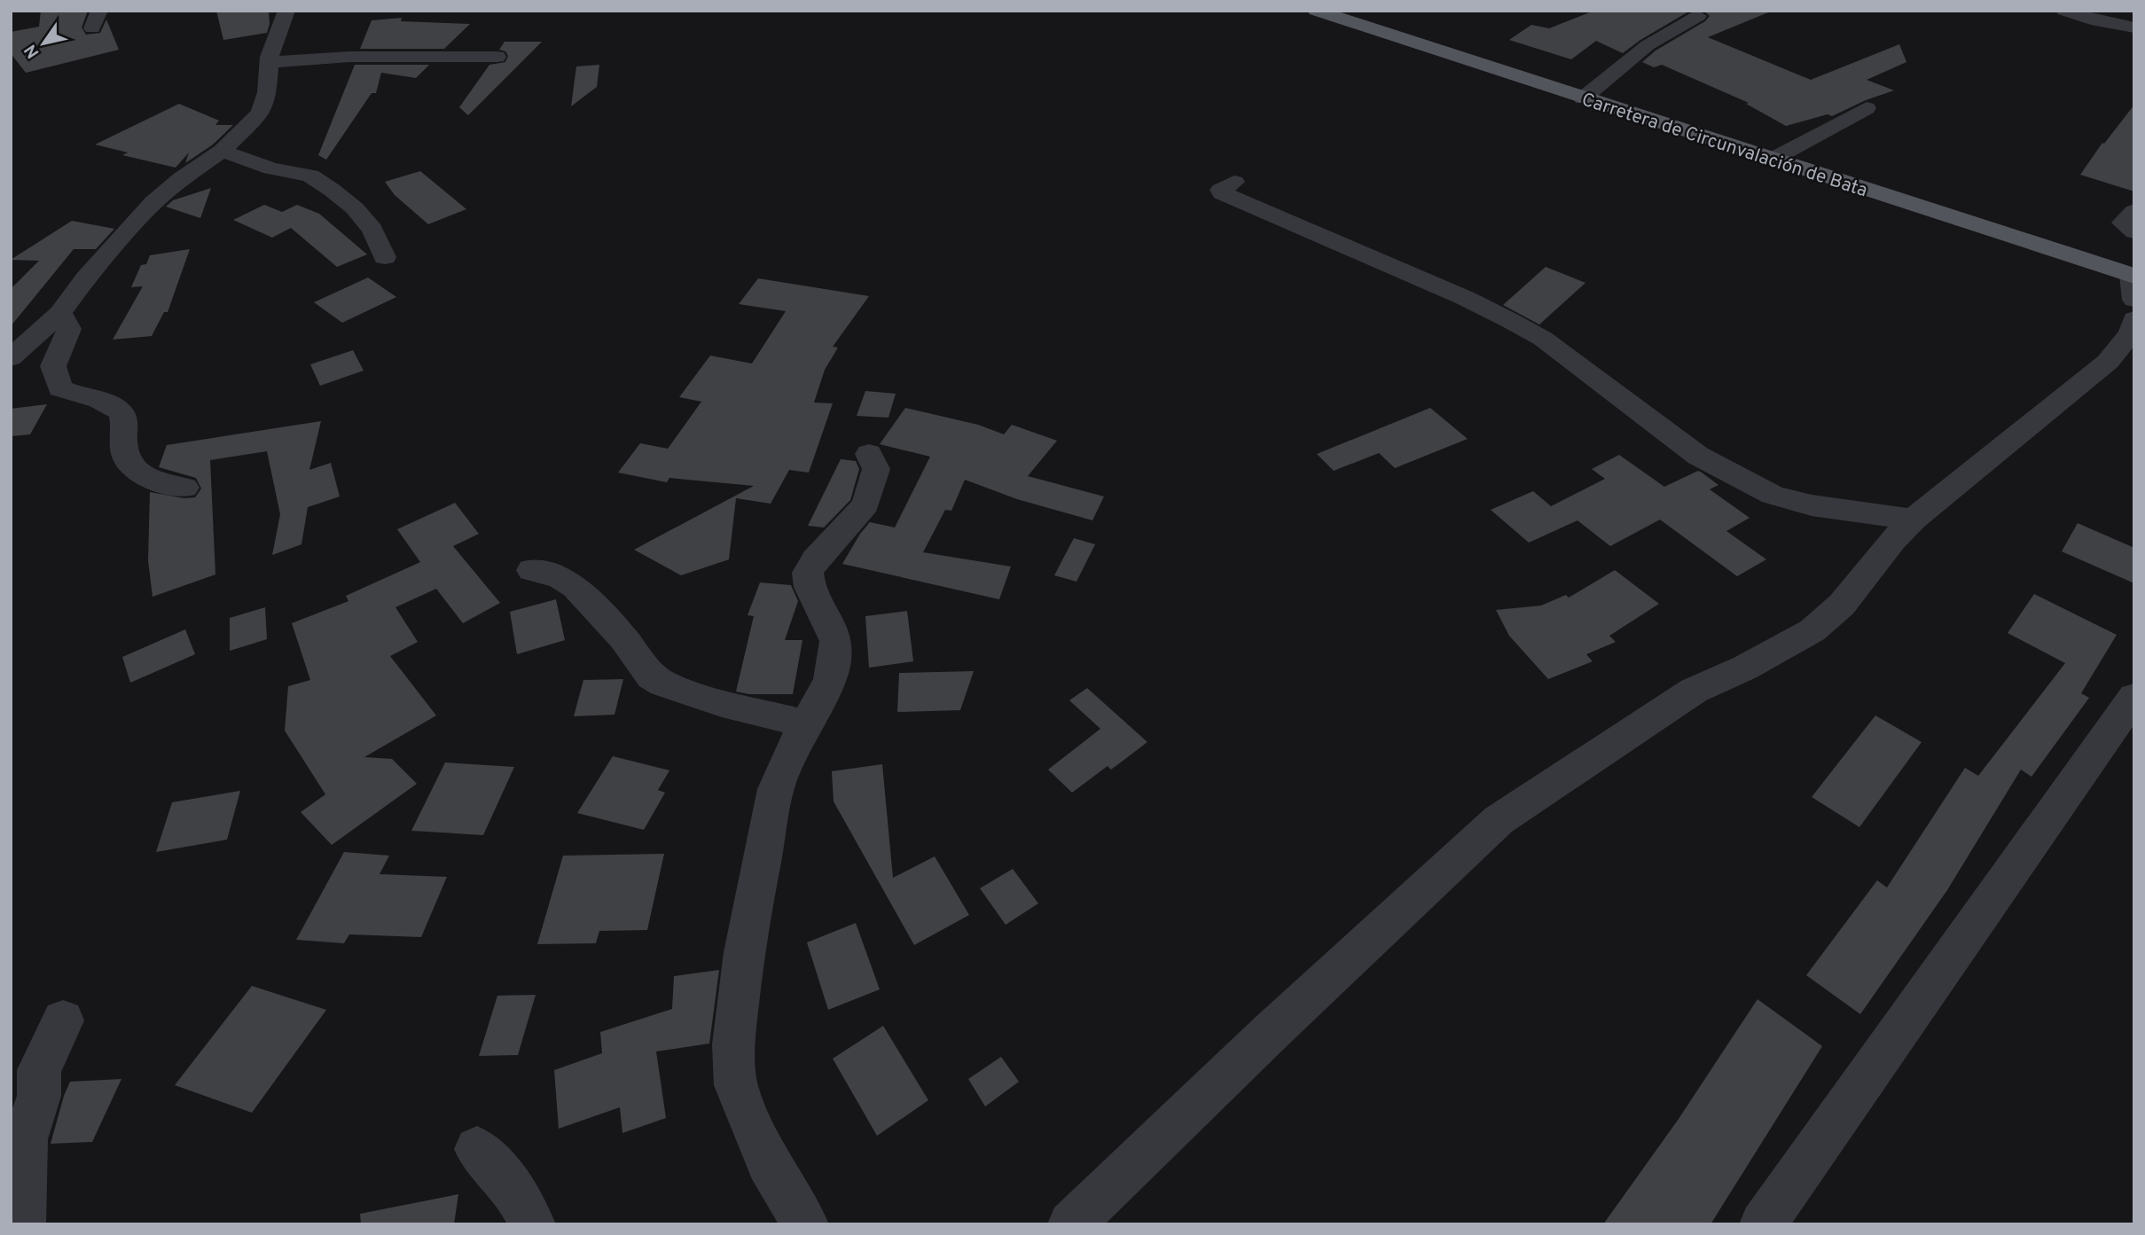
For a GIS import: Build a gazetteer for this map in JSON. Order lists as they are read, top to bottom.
{
  "streets": {
    "main road": ["Carretera de Circunvalación de Bata"]
  },
  "north": "bottom left"
}
